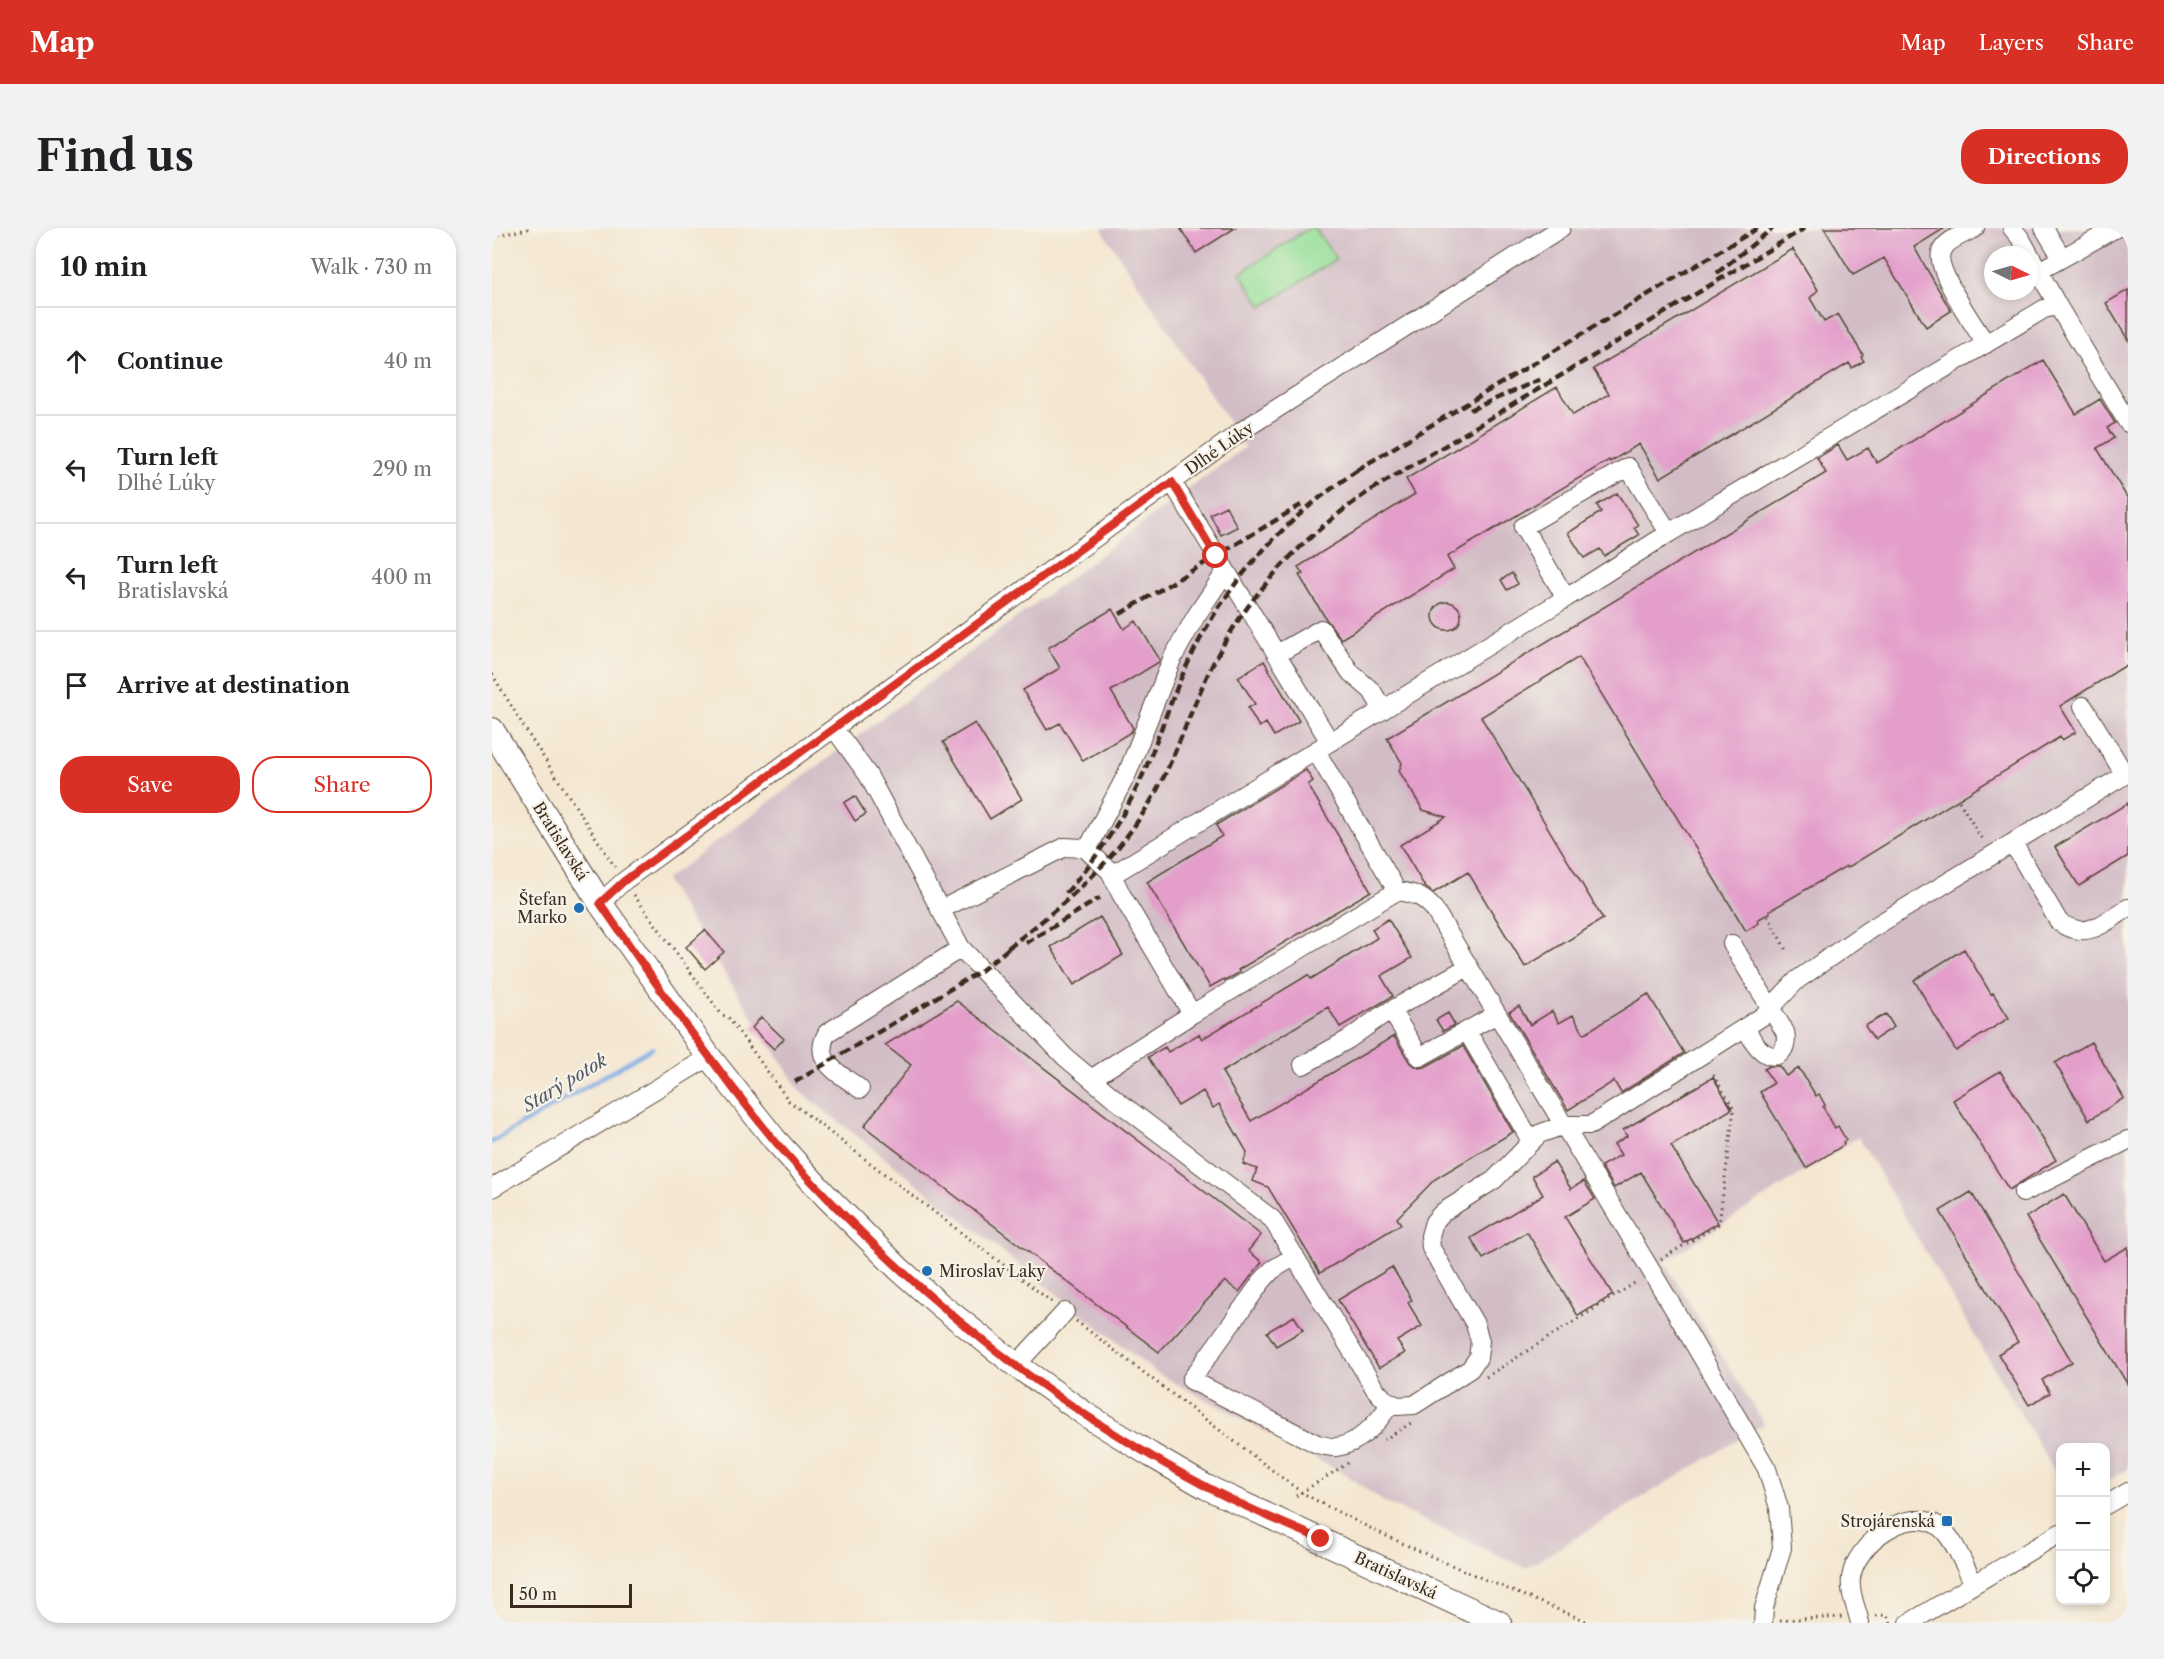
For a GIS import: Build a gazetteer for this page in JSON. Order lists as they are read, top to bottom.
{
  "streets": {
    "main road": ["Bratislavská"],
    "street": ["Dlhé Lúky"]
  },
  "crossings": [
    ["Dlhé Lúky", "Bratislavská"]
  ],
  "water": ["Starý potok"],
  "places": {
    "other": ["Štefan Marko", "Miroslav Laky"],
    "transit": ["Strojárenská"]
  },
  "scale_bar": "50 m",
  "north": "right",
  "page": {
    "header": "Map",
    "nav": ["Map", "Layers", "Share"],
    "buttons": [
      "Directions",
      ["Save", "Share"]
    ],
    "title": "Find us",
    "heading": ["10 min", "Walk · 730 m"],
    "list": [
      ["Continue", "40 m"],
      ["Turn left", "Dlhé Lúky", "290 m"],
      ["Turn left", "Bratislavská", "400 m"],
      "Arrive at destination"
    ],
    "map_buttons": ["+", "−"],
    "scale": "50 m"
  }
}
